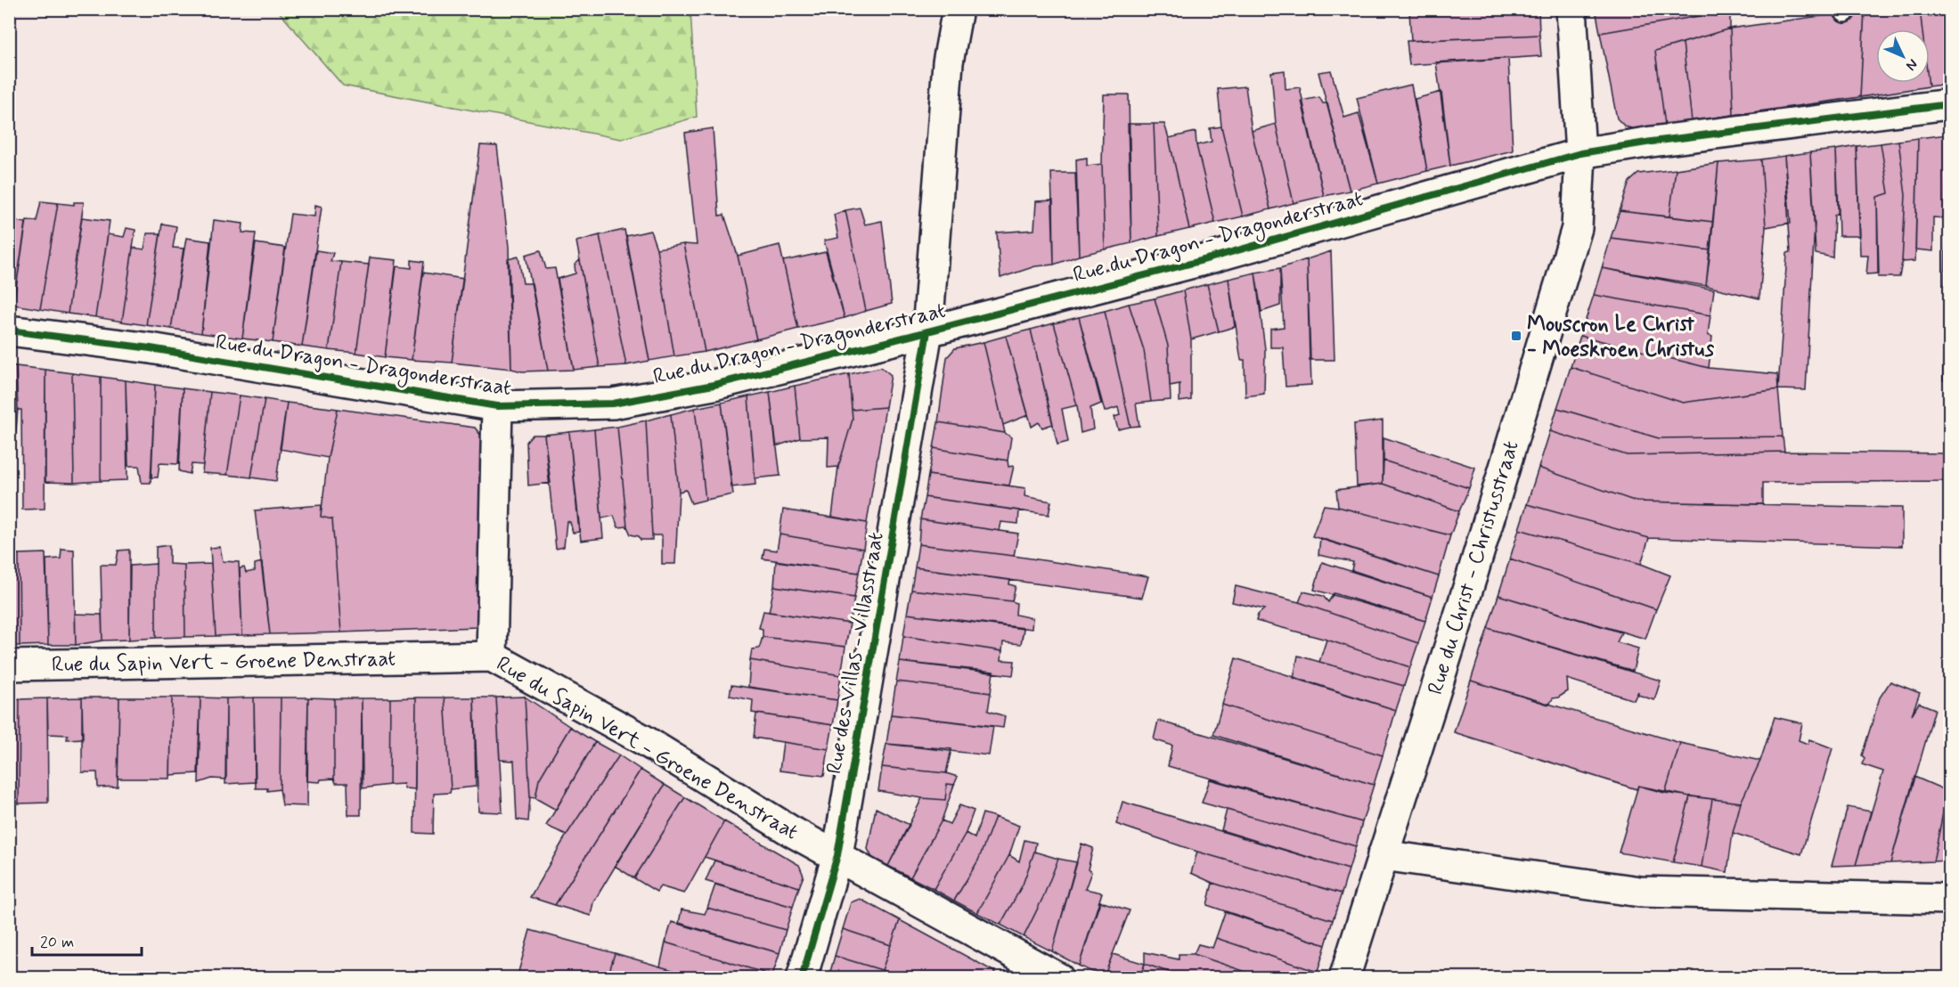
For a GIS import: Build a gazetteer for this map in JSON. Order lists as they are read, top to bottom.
{
  "streets": {
    "street": [
      "Rue du Dragon - Dragonderstraat",
      "Rue du Christ - Christusstraat",
      "Rue des Villas - Villasstraat",
      "Rue du Sapin Vert - Groene Denstraat"
    ]
  },
  "crossings": [
    ["Rue du Dragon - Dragonderstraat", "Rue du Christ - Christusstraat"],
    ["Rue du Dragon - Dragonderstraat", "Rue des Villas - Villasstraat"],
    ["Rue des Villas - Villasstraat", "Rue du Sapin Vert - Groene Denstraat"]
  ],
  "places": {
    "transit": ["Mouscron Le Christ - Moeskroen Christus"]
  },
  "scale_bar": "20 m",
  "north": "bottom right"
}
